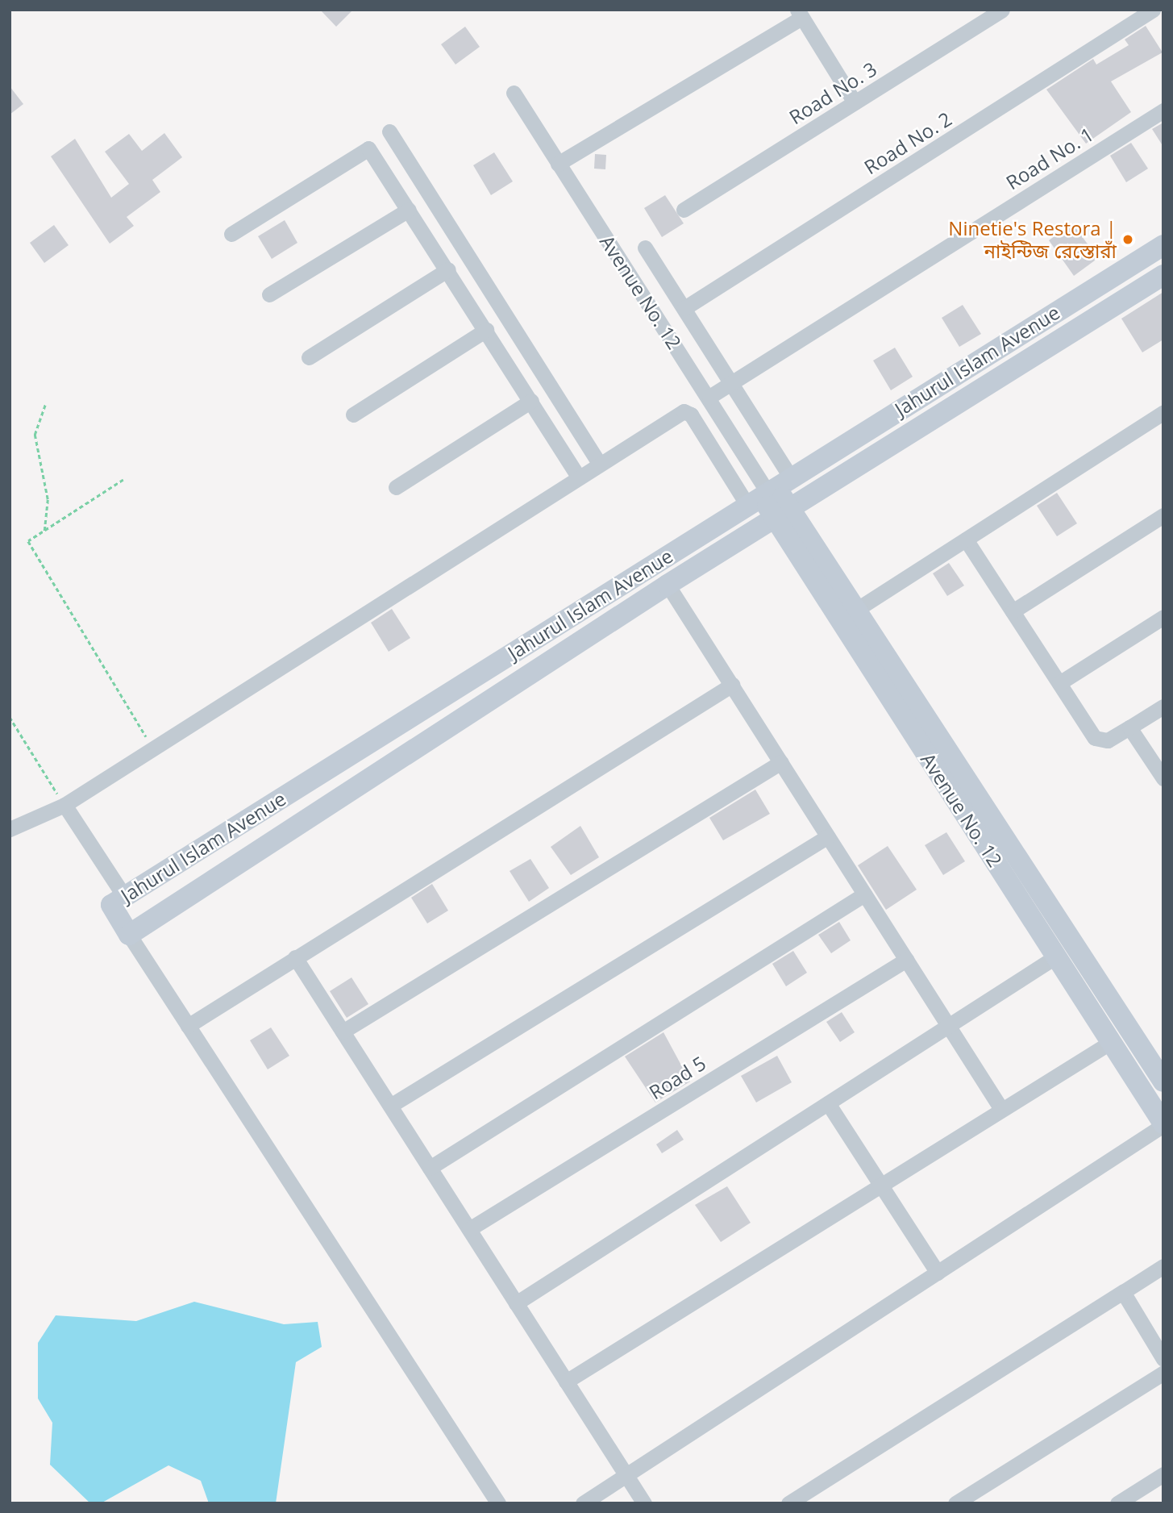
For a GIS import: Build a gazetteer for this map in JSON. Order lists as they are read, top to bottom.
{
  "streets": {
    "street": [
      "Road No. 3",
      "Road No. 2",
      "Road No. 1",
      "Avenue No. 12",
      "Jahurul Islam Avenue",
      "Road 5"
    ]
  },
  "crossings": [
    ["Road No. 2", "Avenue No. 12"],
    ["Road No. 1", "Avenue No. 12"],
    ["Avenue No. 12", "Jahurul Islam Avenue"]
  ],
  "places": ["Ninetie's Restora | নাইন্টিজ রেস্তোরাঁ"]
}
